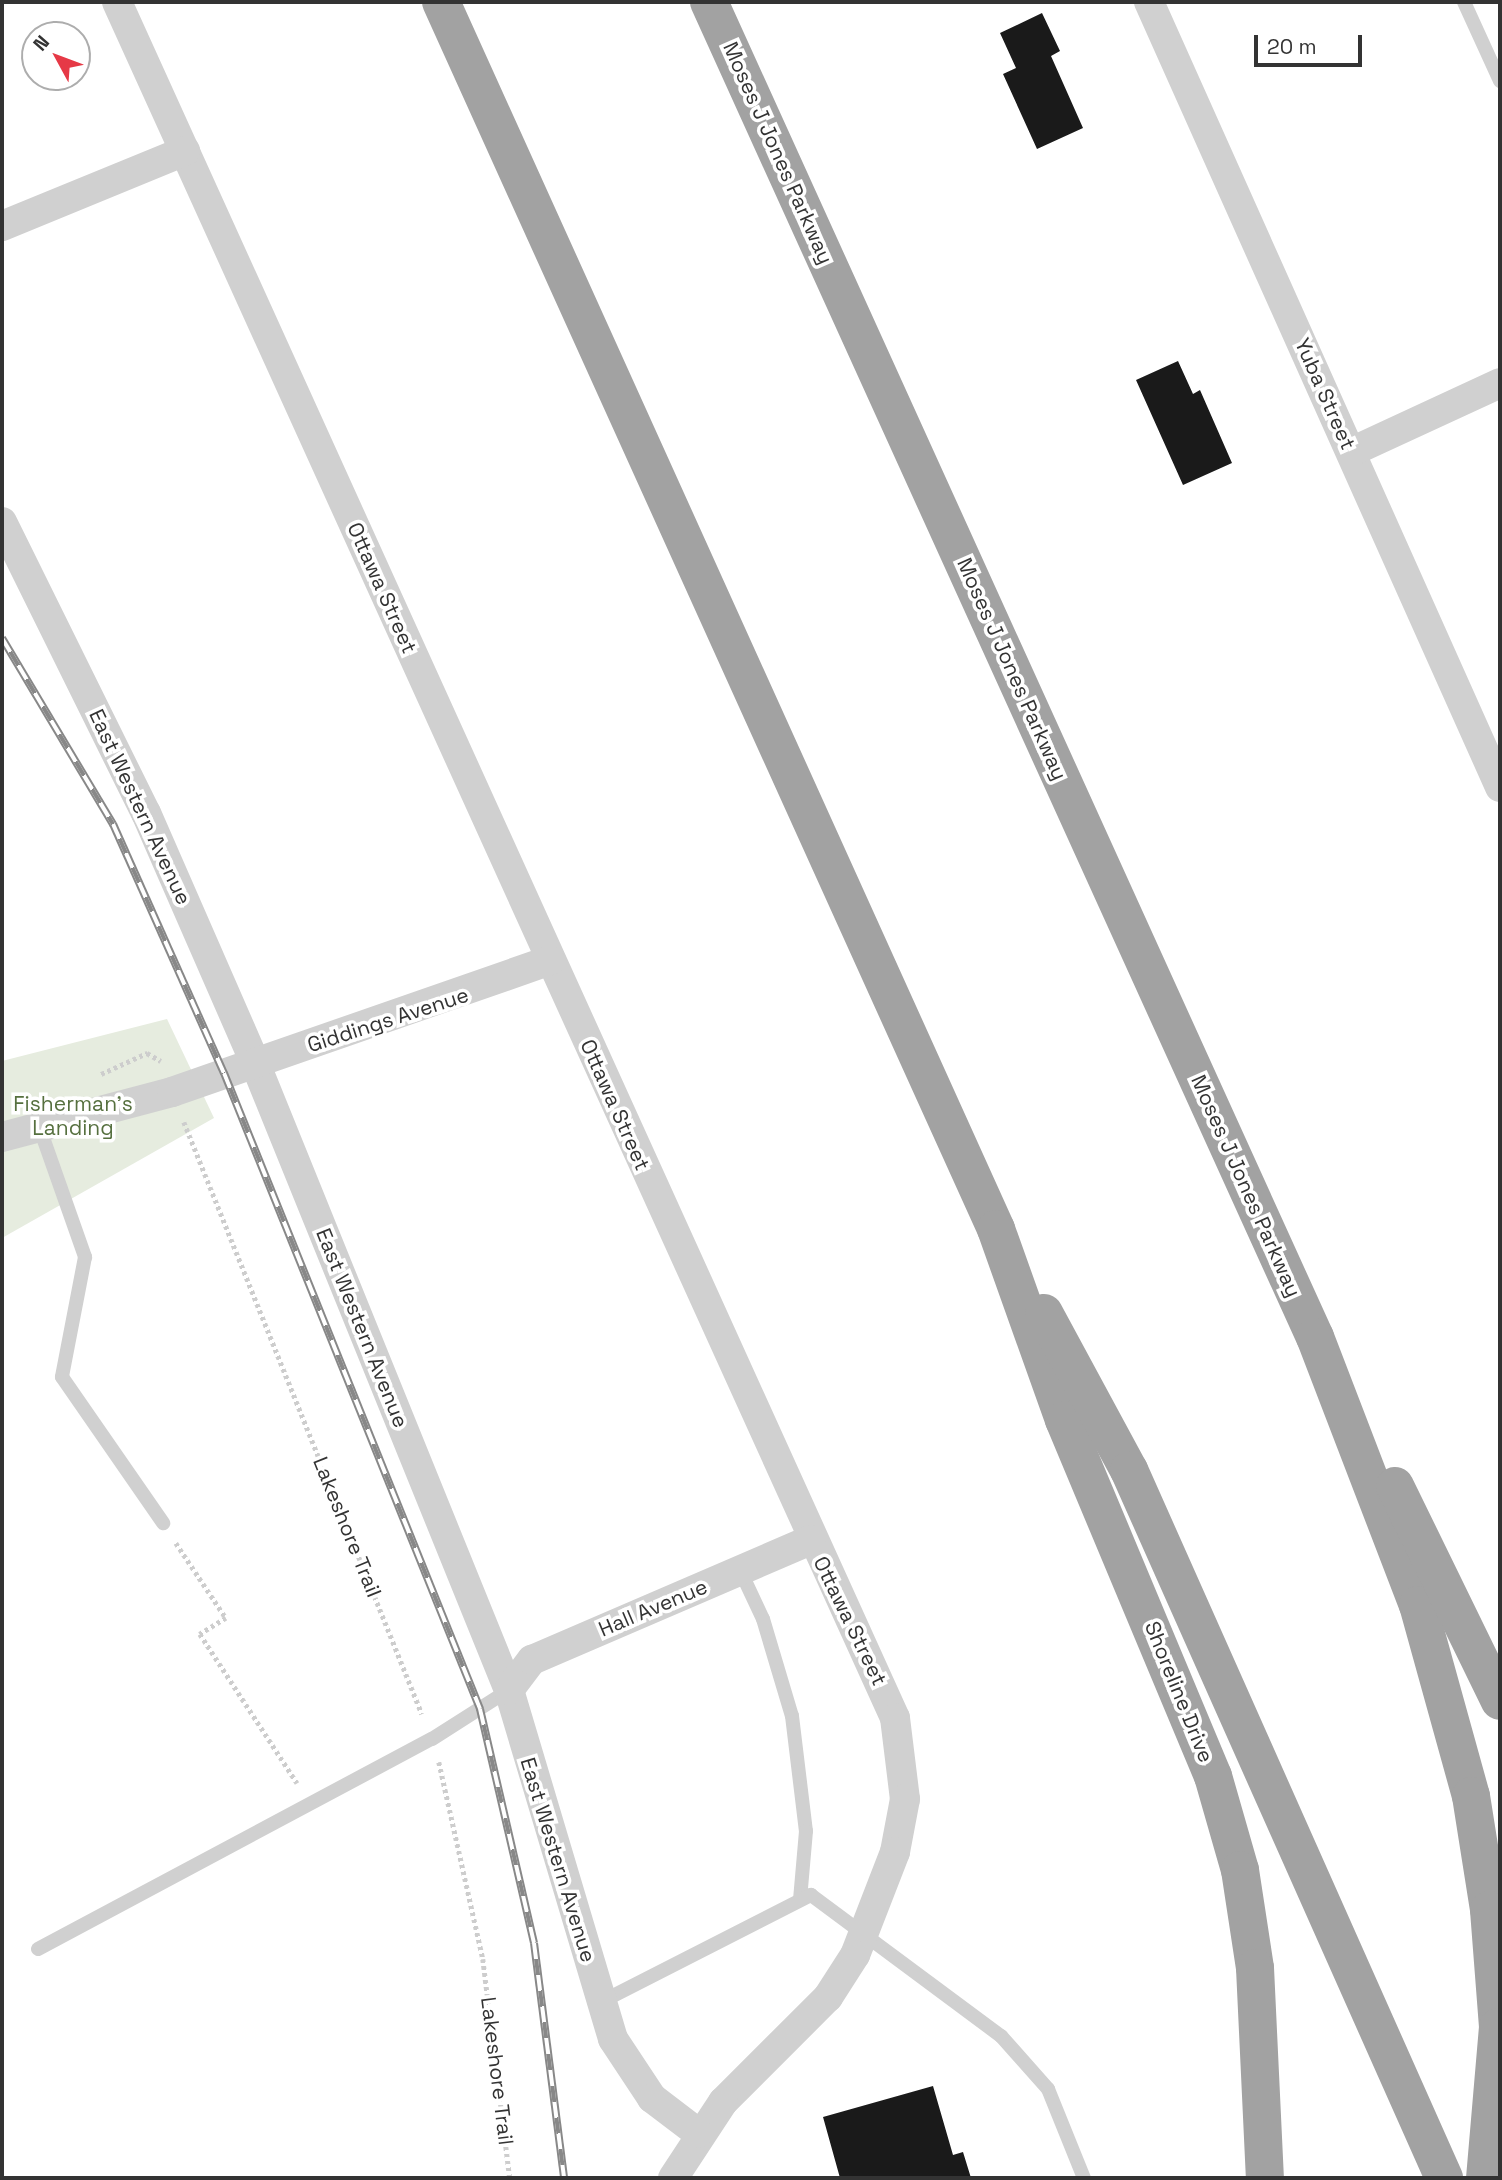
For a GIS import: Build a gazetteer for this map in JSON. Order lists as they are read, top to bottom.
{
  "streets": {
    "highway": ["Moses J Jones Parkway", "Shoreline Drive"],
    "street": [
      "Yuba Street",
      "Ottawa Street",
      "East Western Avenue",
      "Giddings Avenue",
      "Hall Avenue"
    ],
    "path": ["Lakeshore Trail"]
  },
  "crossings": [
    ["Ottawa Street", "East Western Avenue"],
    ["Ottawa Street", "Giddings Avenue"],
    ["Ottawa Street", "Hall Avenue"],
    ["East Western Avenue", "Giddings Avenue"],
    ["East Western Avenue", "Hall Avenue"],
    ["Giddings Avenue", "Lakeshore Trail"]
  ],
  "parks": ["Fisherman's Landing"],
  "scale_bar": "20 m",
  "north": "top left"
}
